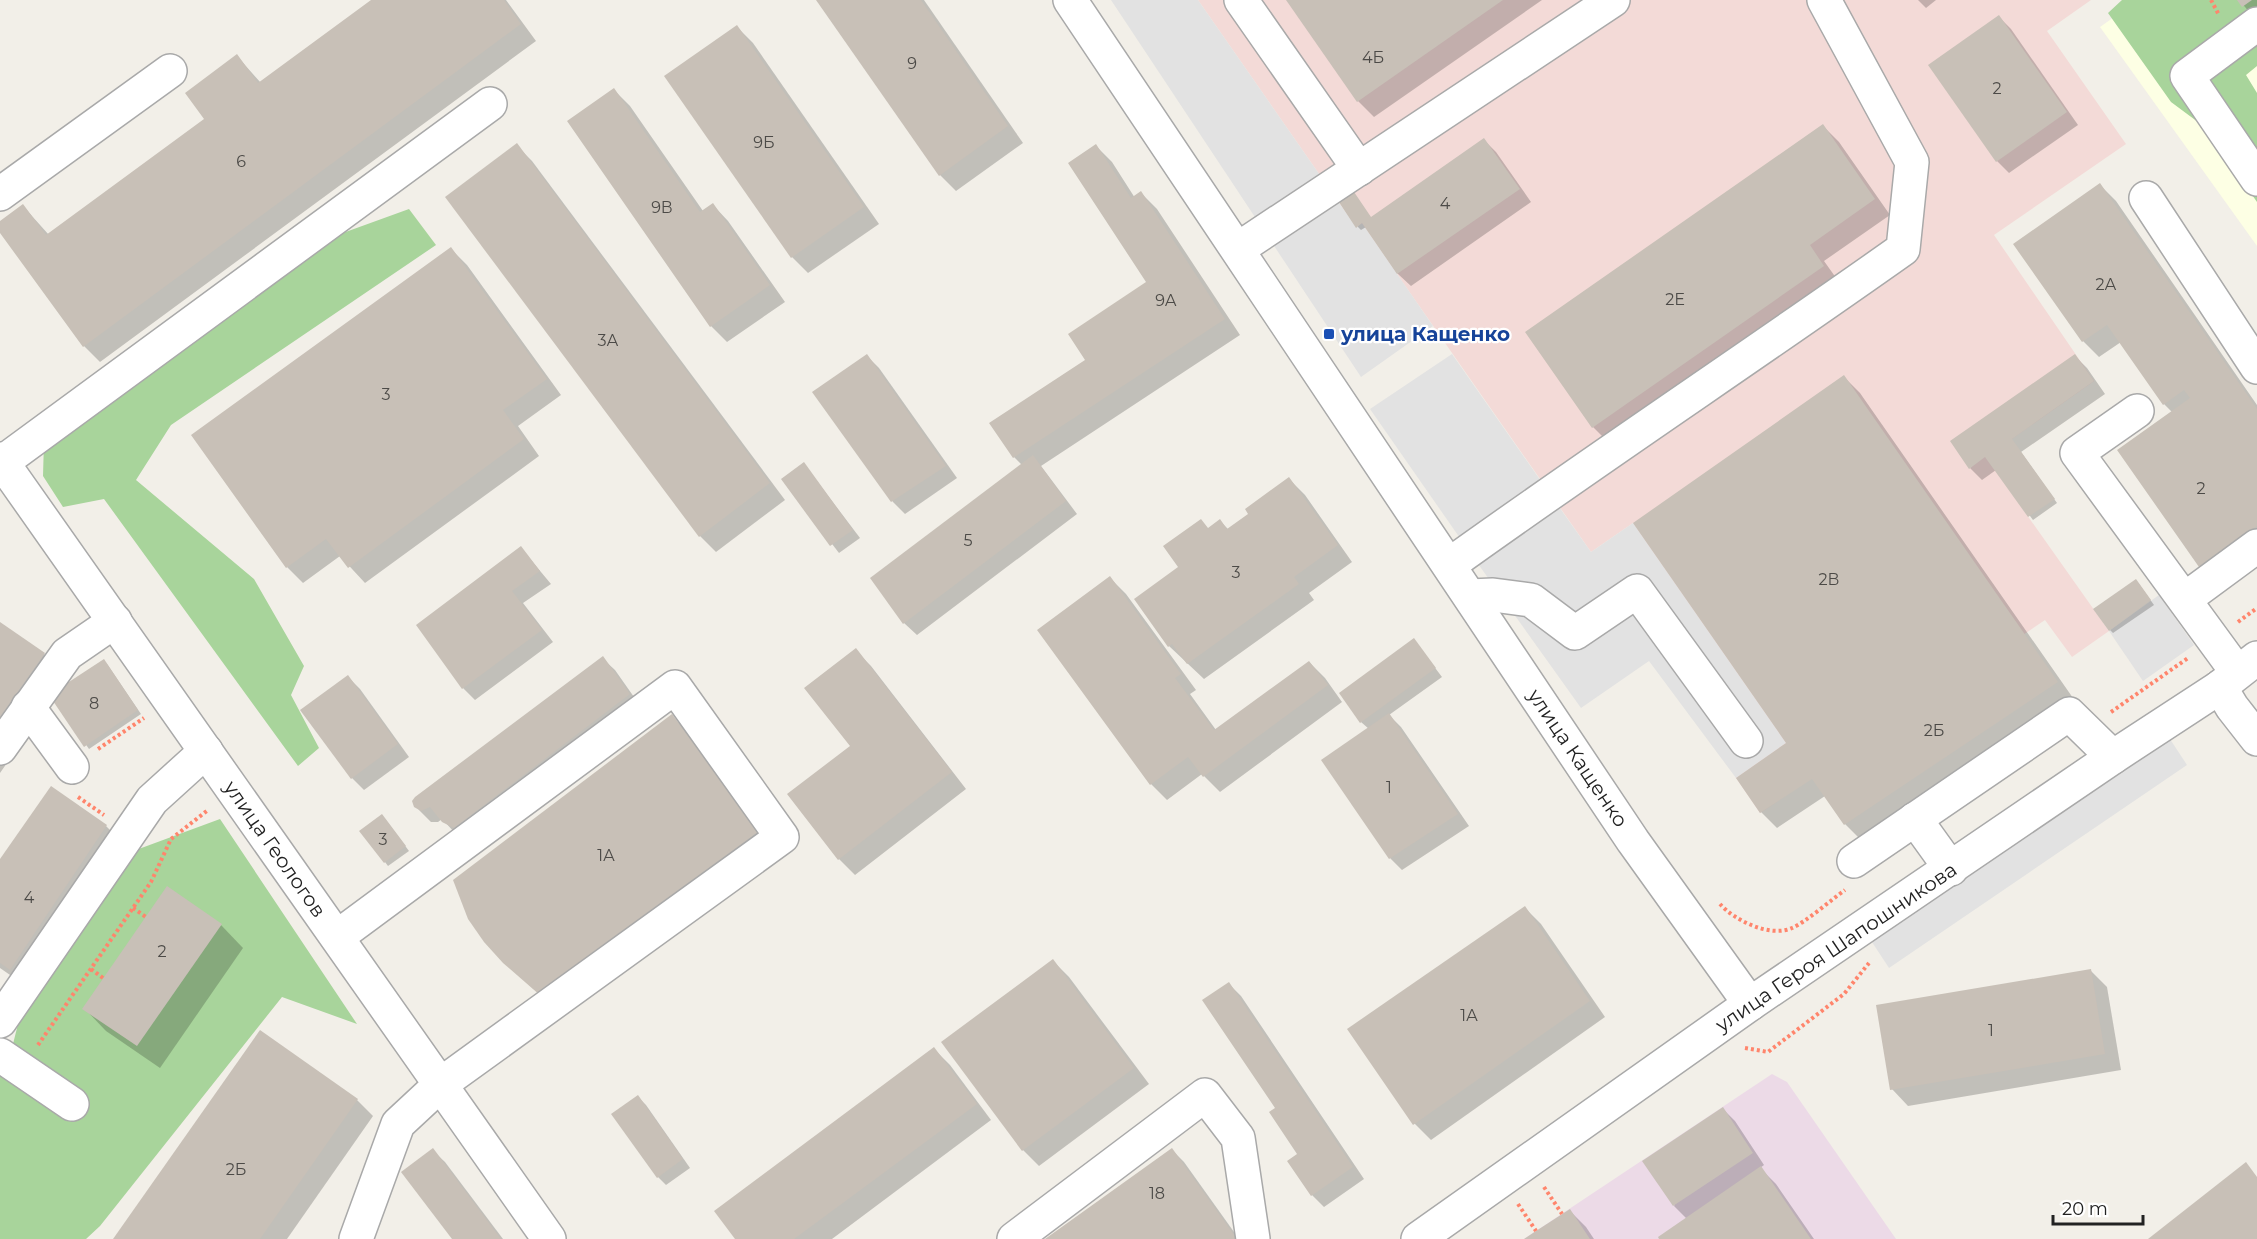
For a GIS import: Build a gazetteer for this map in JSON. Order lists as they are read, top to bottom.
{
  "streets": {
    "street": ["улица Кащенко", "улица Геологов", "улица Героя Шапошникова"]
  },
  "crossings": [
    ["улица Кащенко", "улица Героя Шапошникова"]
  ],
  "places": {
    "transit": ["улица Кащенко"]
  },
  "house_numbers": [
    "4Б",
    "9",
    "2",
    "9Б",
    "6",
    "4",
    "9В",
    "2А",
    "2Е",
    "9А",
    "3А",
    "3",
    "2",
    "5",
    "3",
    "2В",
    "8",
    "2Б",
    "1",
    "3",
    "1А",
    "4",
    "2",
    "1А",
    "1",
    "2Б",
    "18"
  ],
  "scale_bar": "20 m"
}
